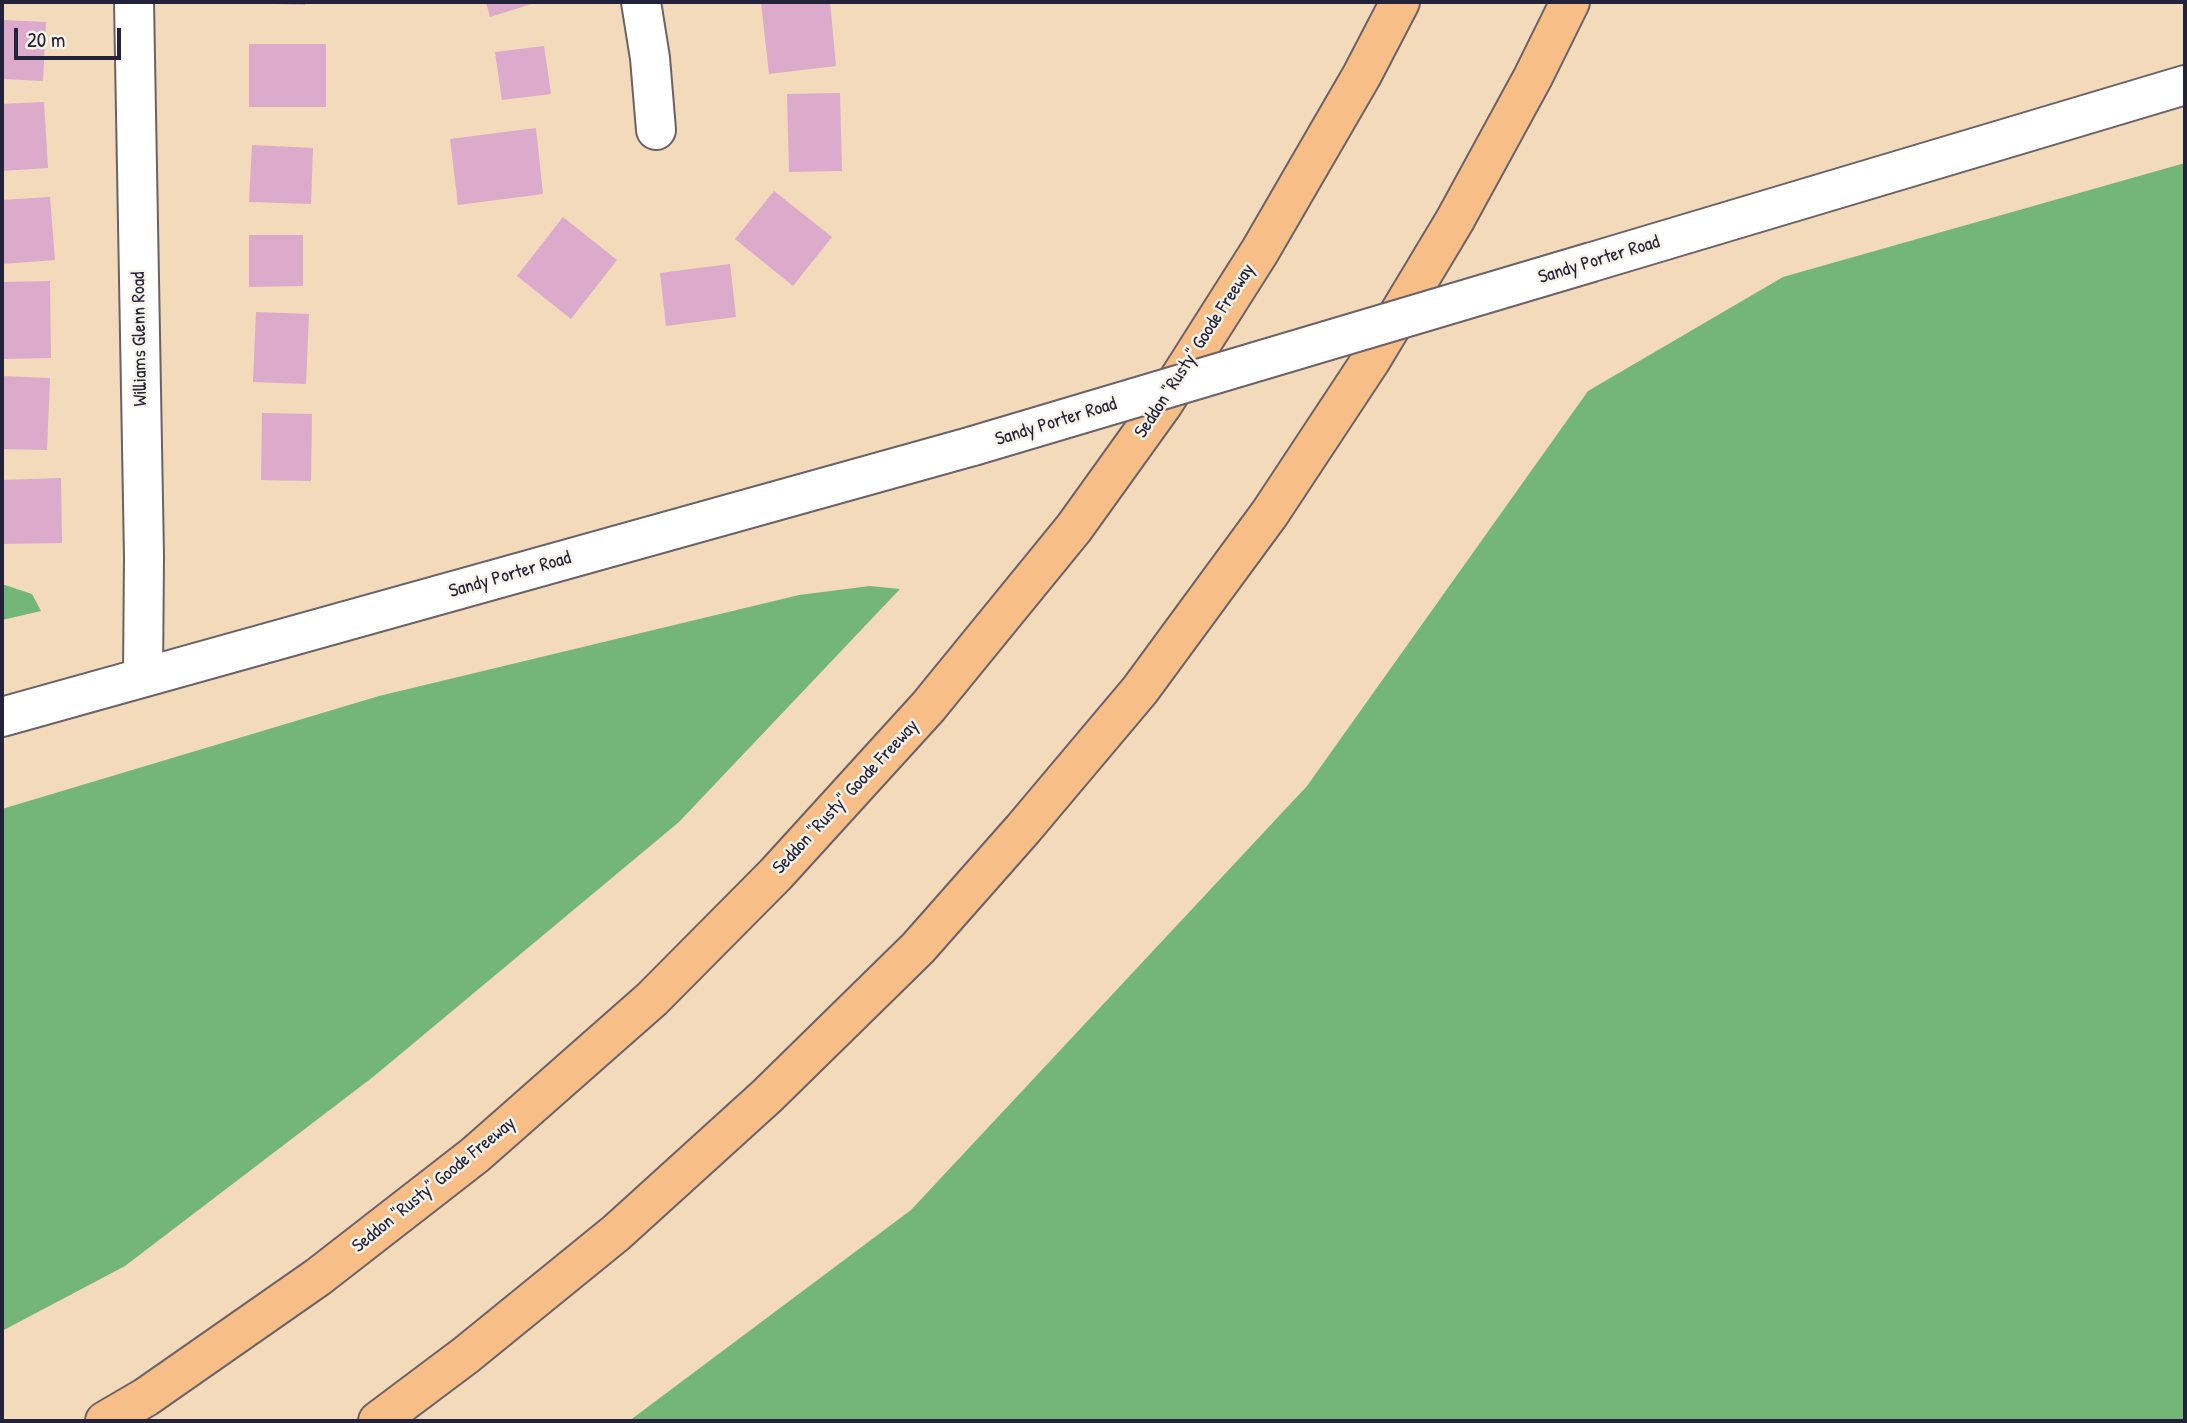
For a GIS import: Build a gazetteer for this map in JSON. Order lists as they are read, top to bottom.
{
  "streets": {
    "highway": ["Seddon \"Rusty\" Goode Freeway"],
    "street": ["Sandy Porter Road", "Williams Glenn Road"]
  },
  "crossings": [
    ["Sandy Porter Road", "Williams Glenn Road"]
  ],
  "scale_bar": "20 m"
}
